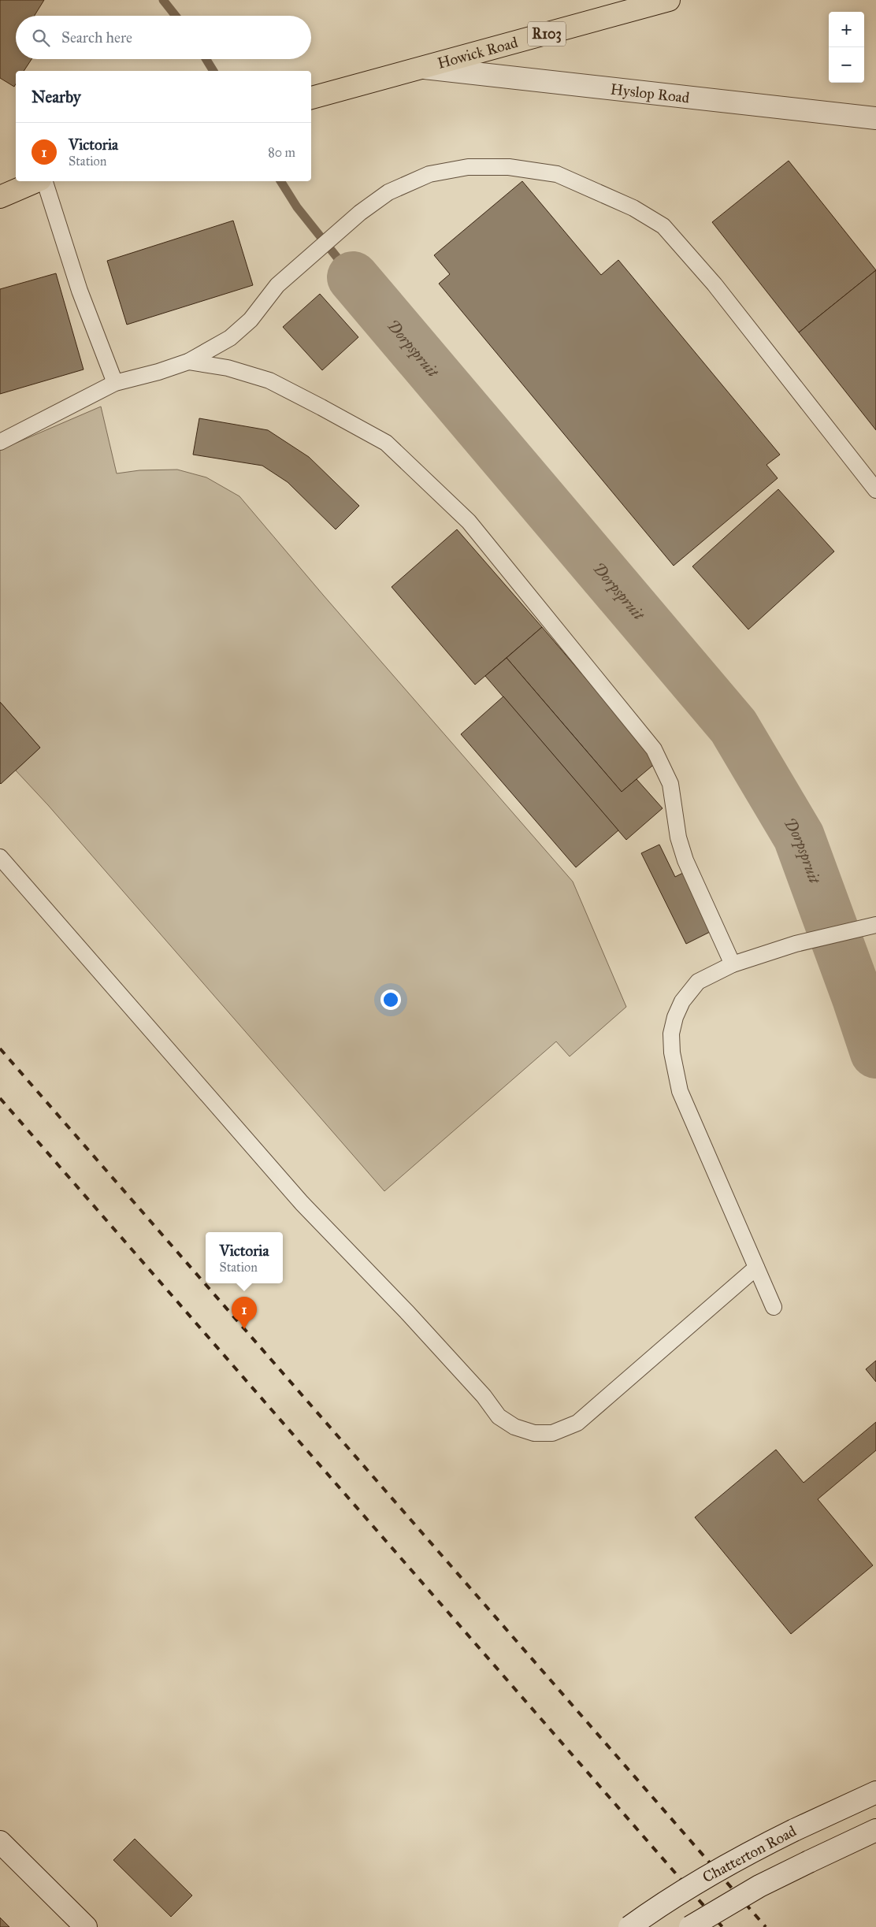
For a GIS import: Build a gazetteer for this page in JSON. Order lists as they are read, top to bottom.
{
  "streets": {
    "main road": ["R103", "Howick Road"],
    "street": ["Hyslop Road", "Chatterton Road"]
  },
  "crossings": [
    ["Howick Road", "Hyslop Road"]
  ],
  "water": ["Dorpspruit"],
  "page": {
    "map_buttons": ["+", "−"],
    "search": "Search here",
    "heading": "Nearby",
    "list": [
      {
        "mark": "1",
        "name": "Victoria",
        "note": "Station",
        "value": "80 m"
      }
    ],
    "popup": ["Victoria", "Station"],
    "pins": "1"
  }
}
